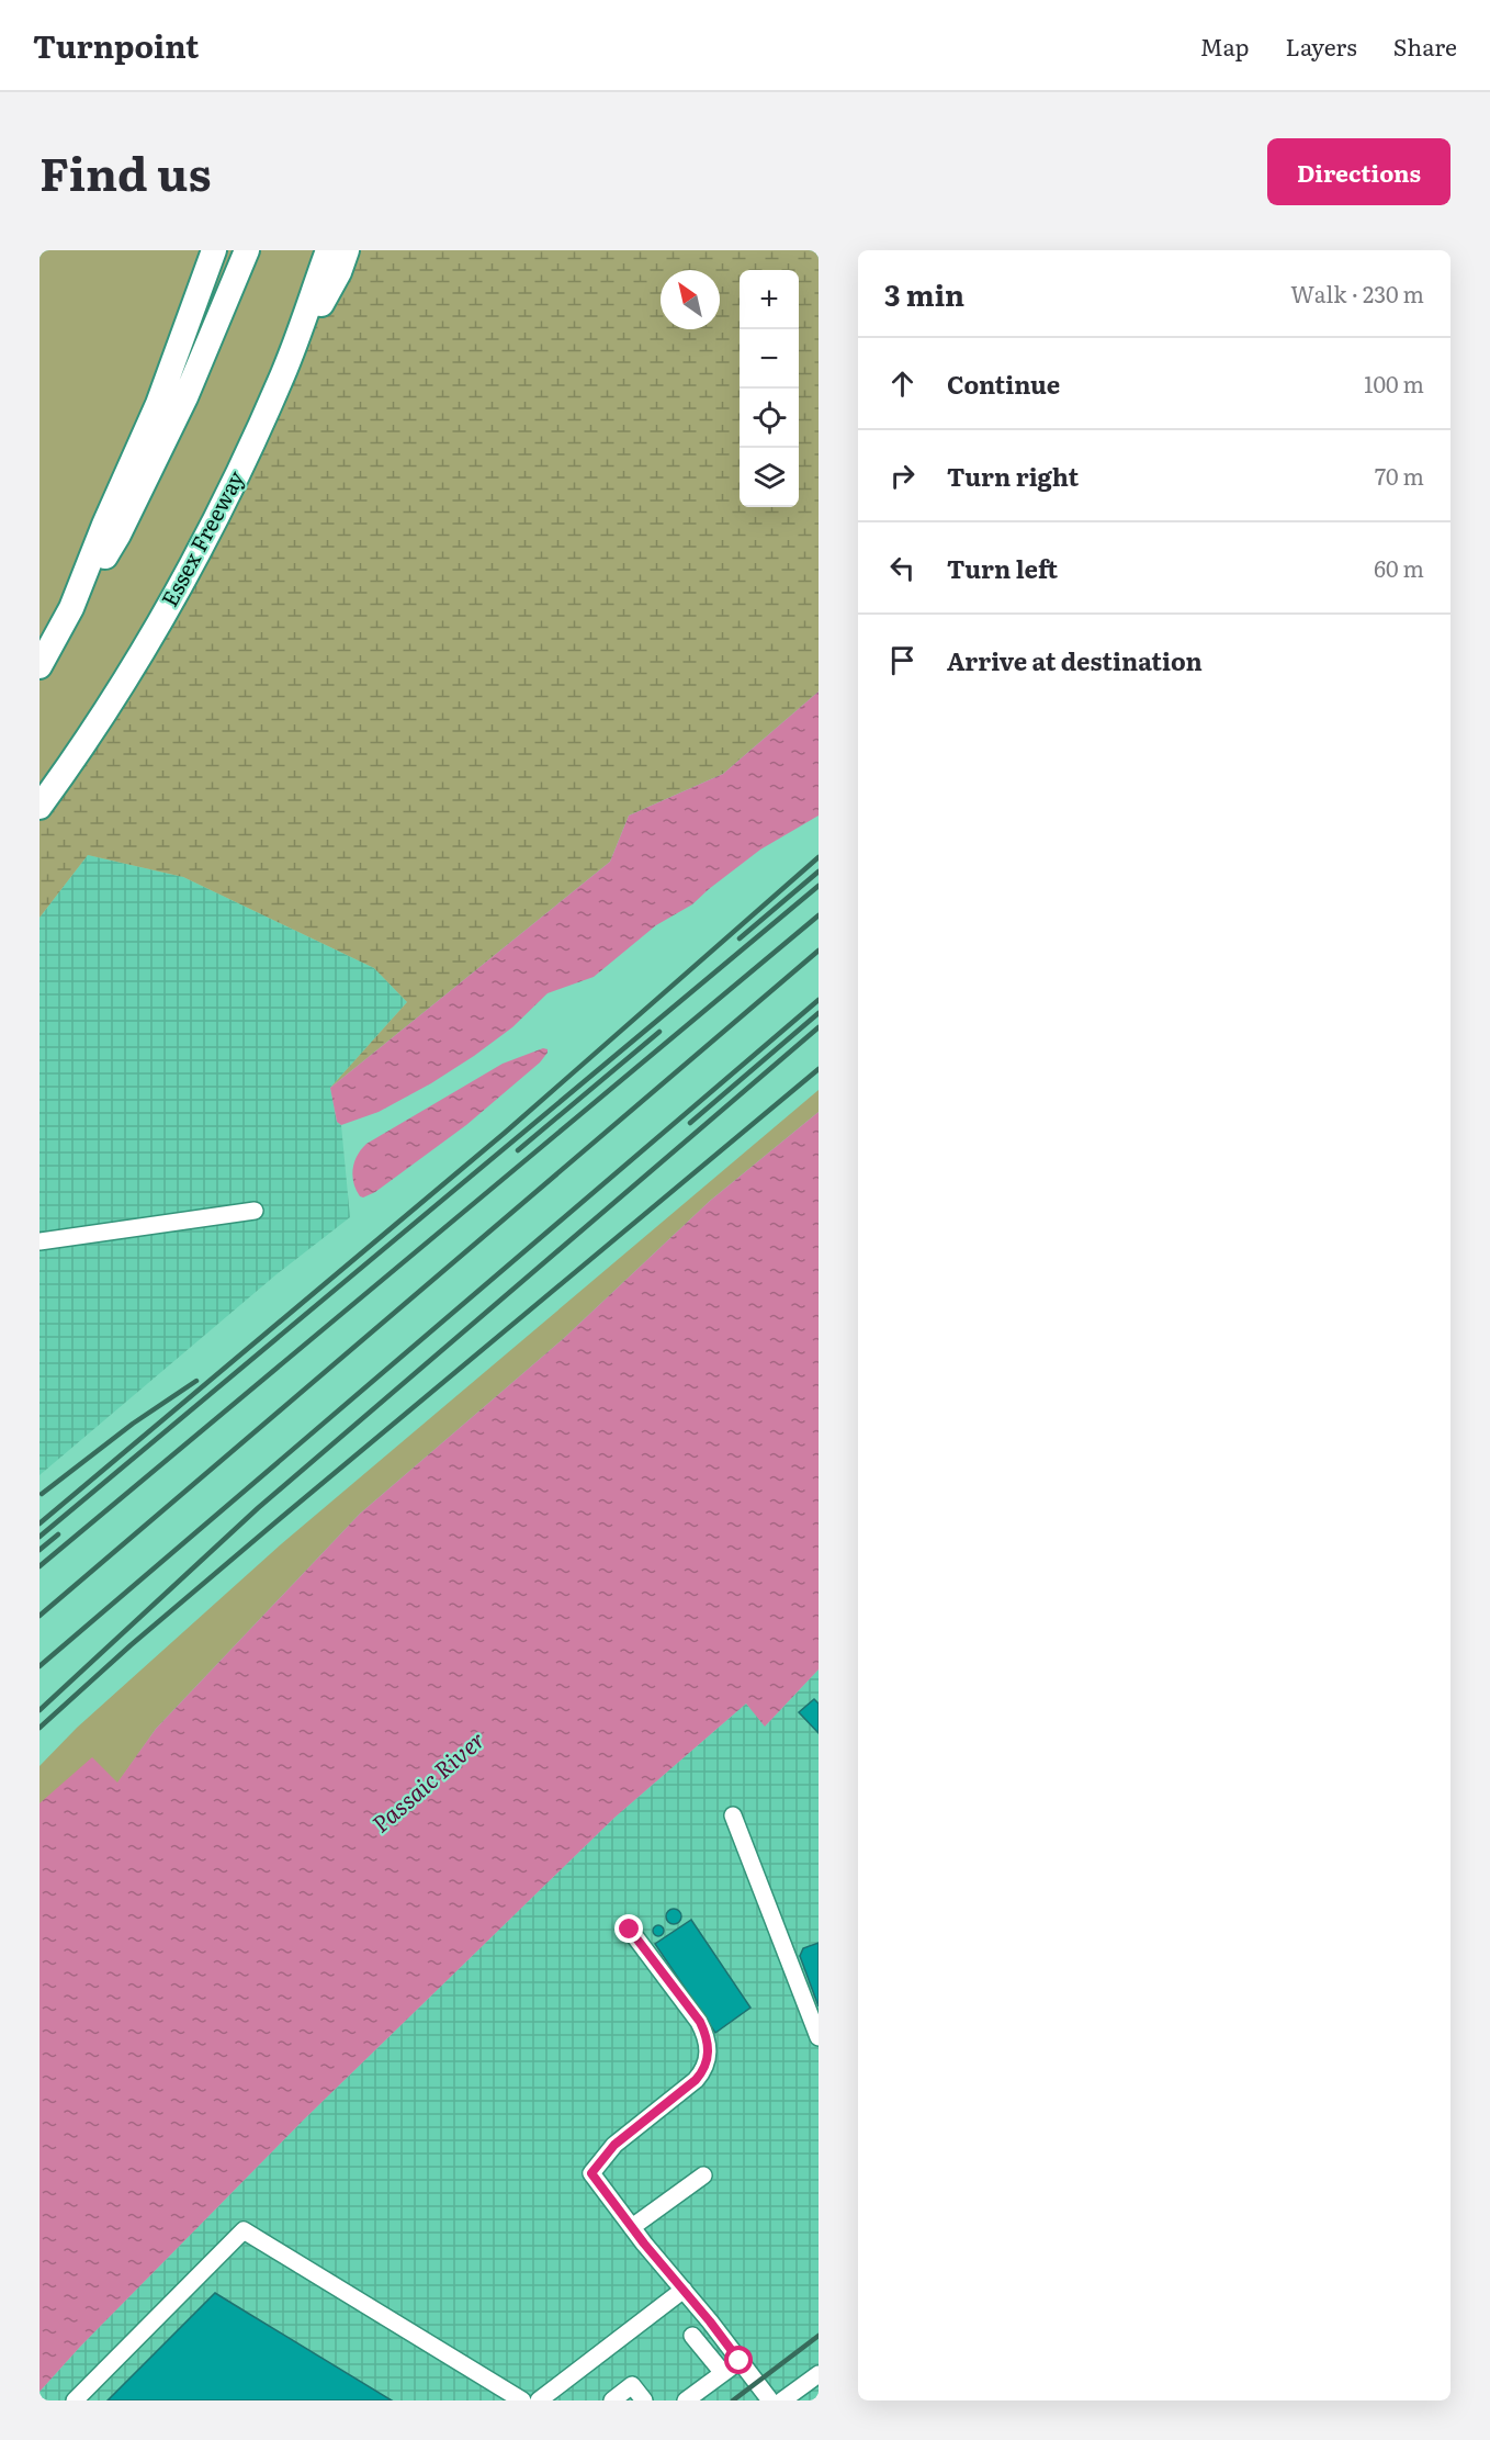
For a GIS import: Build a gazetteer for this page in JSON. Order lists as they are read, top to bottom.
{
  "streets": {
    "highway": ["Essex Freeway"]
  },
  "water": ["Passaic River"],
  "north": "top left",
  "page": {
    "header": "Turnpoint",
    "nav": ["Map", "Layers", "Share"],
    "title": "Find us",
    "buttons": "Directions",
    "heading": ["3 min", "Walk · 230 m"],
    "map_buttons": ["+", "−"],
    "list": [
      ["Continue", "100 m"],
      ["Turn right", "70 m"],
      ["Turn left", "60 m"],
      "Arrive at destination"
    ]
  }
}
